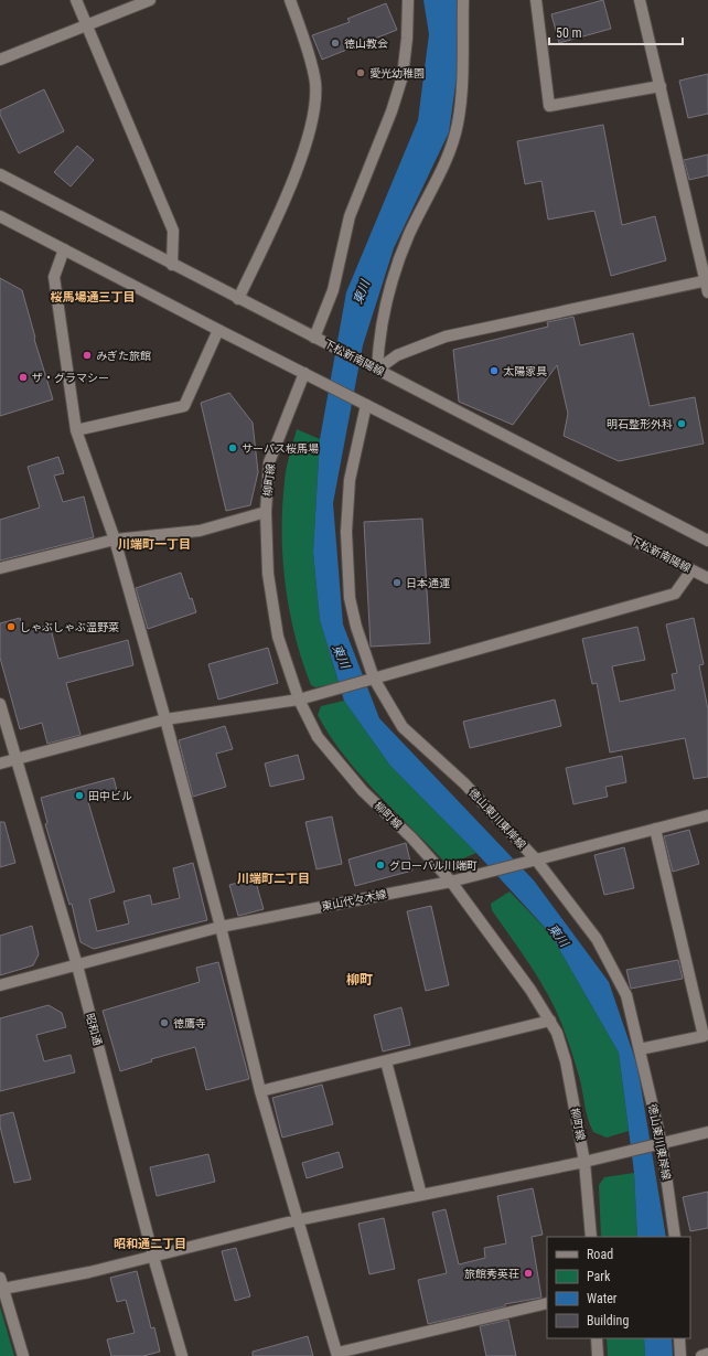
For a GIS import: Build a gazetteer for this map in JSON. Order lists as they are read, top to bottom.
{
  "streets": {
    "street": [
      "下松新南陽線",
      "柳町線",
      "徳山東川東岸線",
      "東山代々木線",
      "昭和通"
    ]
  },
  "crossings": [
    ["下松新南陽線", "柳町線"],
    ["下松新南陽線", "徳山東川東岸線"],
    ["柳町線", "東山代々木線"],
    ["徳山東川東岸線", "東山代々木線"],
    ["東山代々木線", "昭和通"]
  ],
  "districts": [
    "桜馬場通三丁目",
    "川端町一丁目",
    "川端町二丁目",
    "柳町",
    "昭和通二丁目"
  ],
  "water": ["東川"],
  "places": [
    "徳山教会",
    "愛光幼稚園",
    "みぎた旅館",
    "太陽家具",
    "ザ・グラマシー",
    "明石整形外科",
    "サーパス桜馬場",
    "日本通運",
    "しゃぶしゃぶ温野菜",
    "田中ビル",
    "グローバル川端町",
    "徳鷹寺",
    "旅館秀英荘"
  ],
  "legend": [
    "Road",
    "Park",
    "Water",
    "Building"
  ],
  "scale_bar": "50 m"
}
